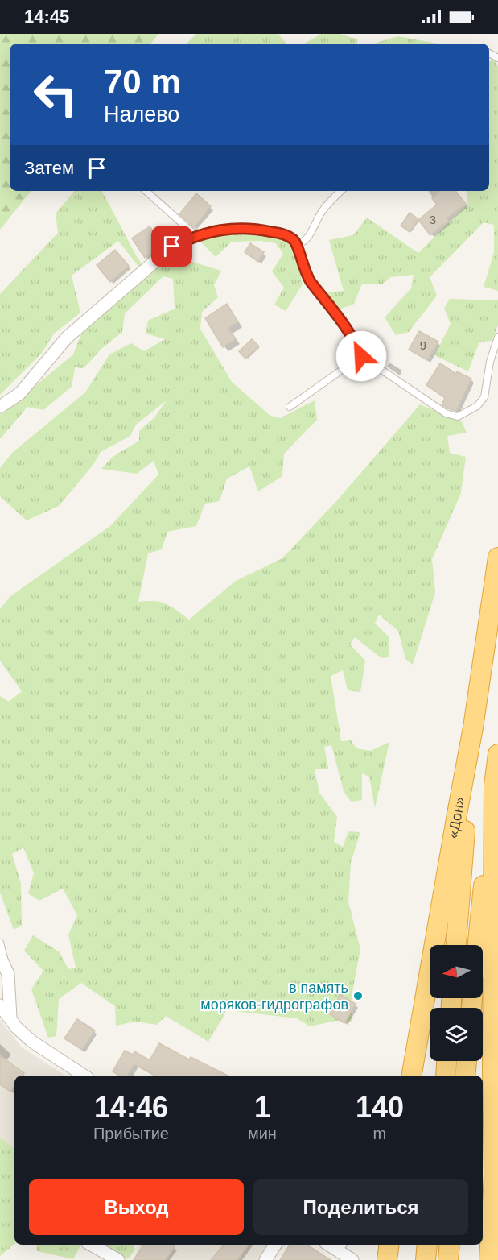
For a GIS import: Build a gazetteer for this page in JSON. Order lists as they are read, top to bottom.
{
  "streets": {
    "highway": ["«Дон»"]
  },
  "places": ["в память моряков-гидрографов"],
  "house_numbers": ["3", "9"],
  "north": "left",
  "page": {
    "status": "14:45",
    "turn": ["70 m", "Налево"],
    "then": "Затем",
    "eta": [
      "14:46",
      "Прибытие",
      "1",
      "мин",
      "140",
      "m"
    ],
    "buttons": ["Выход", "Поделиться"]
  }
}
